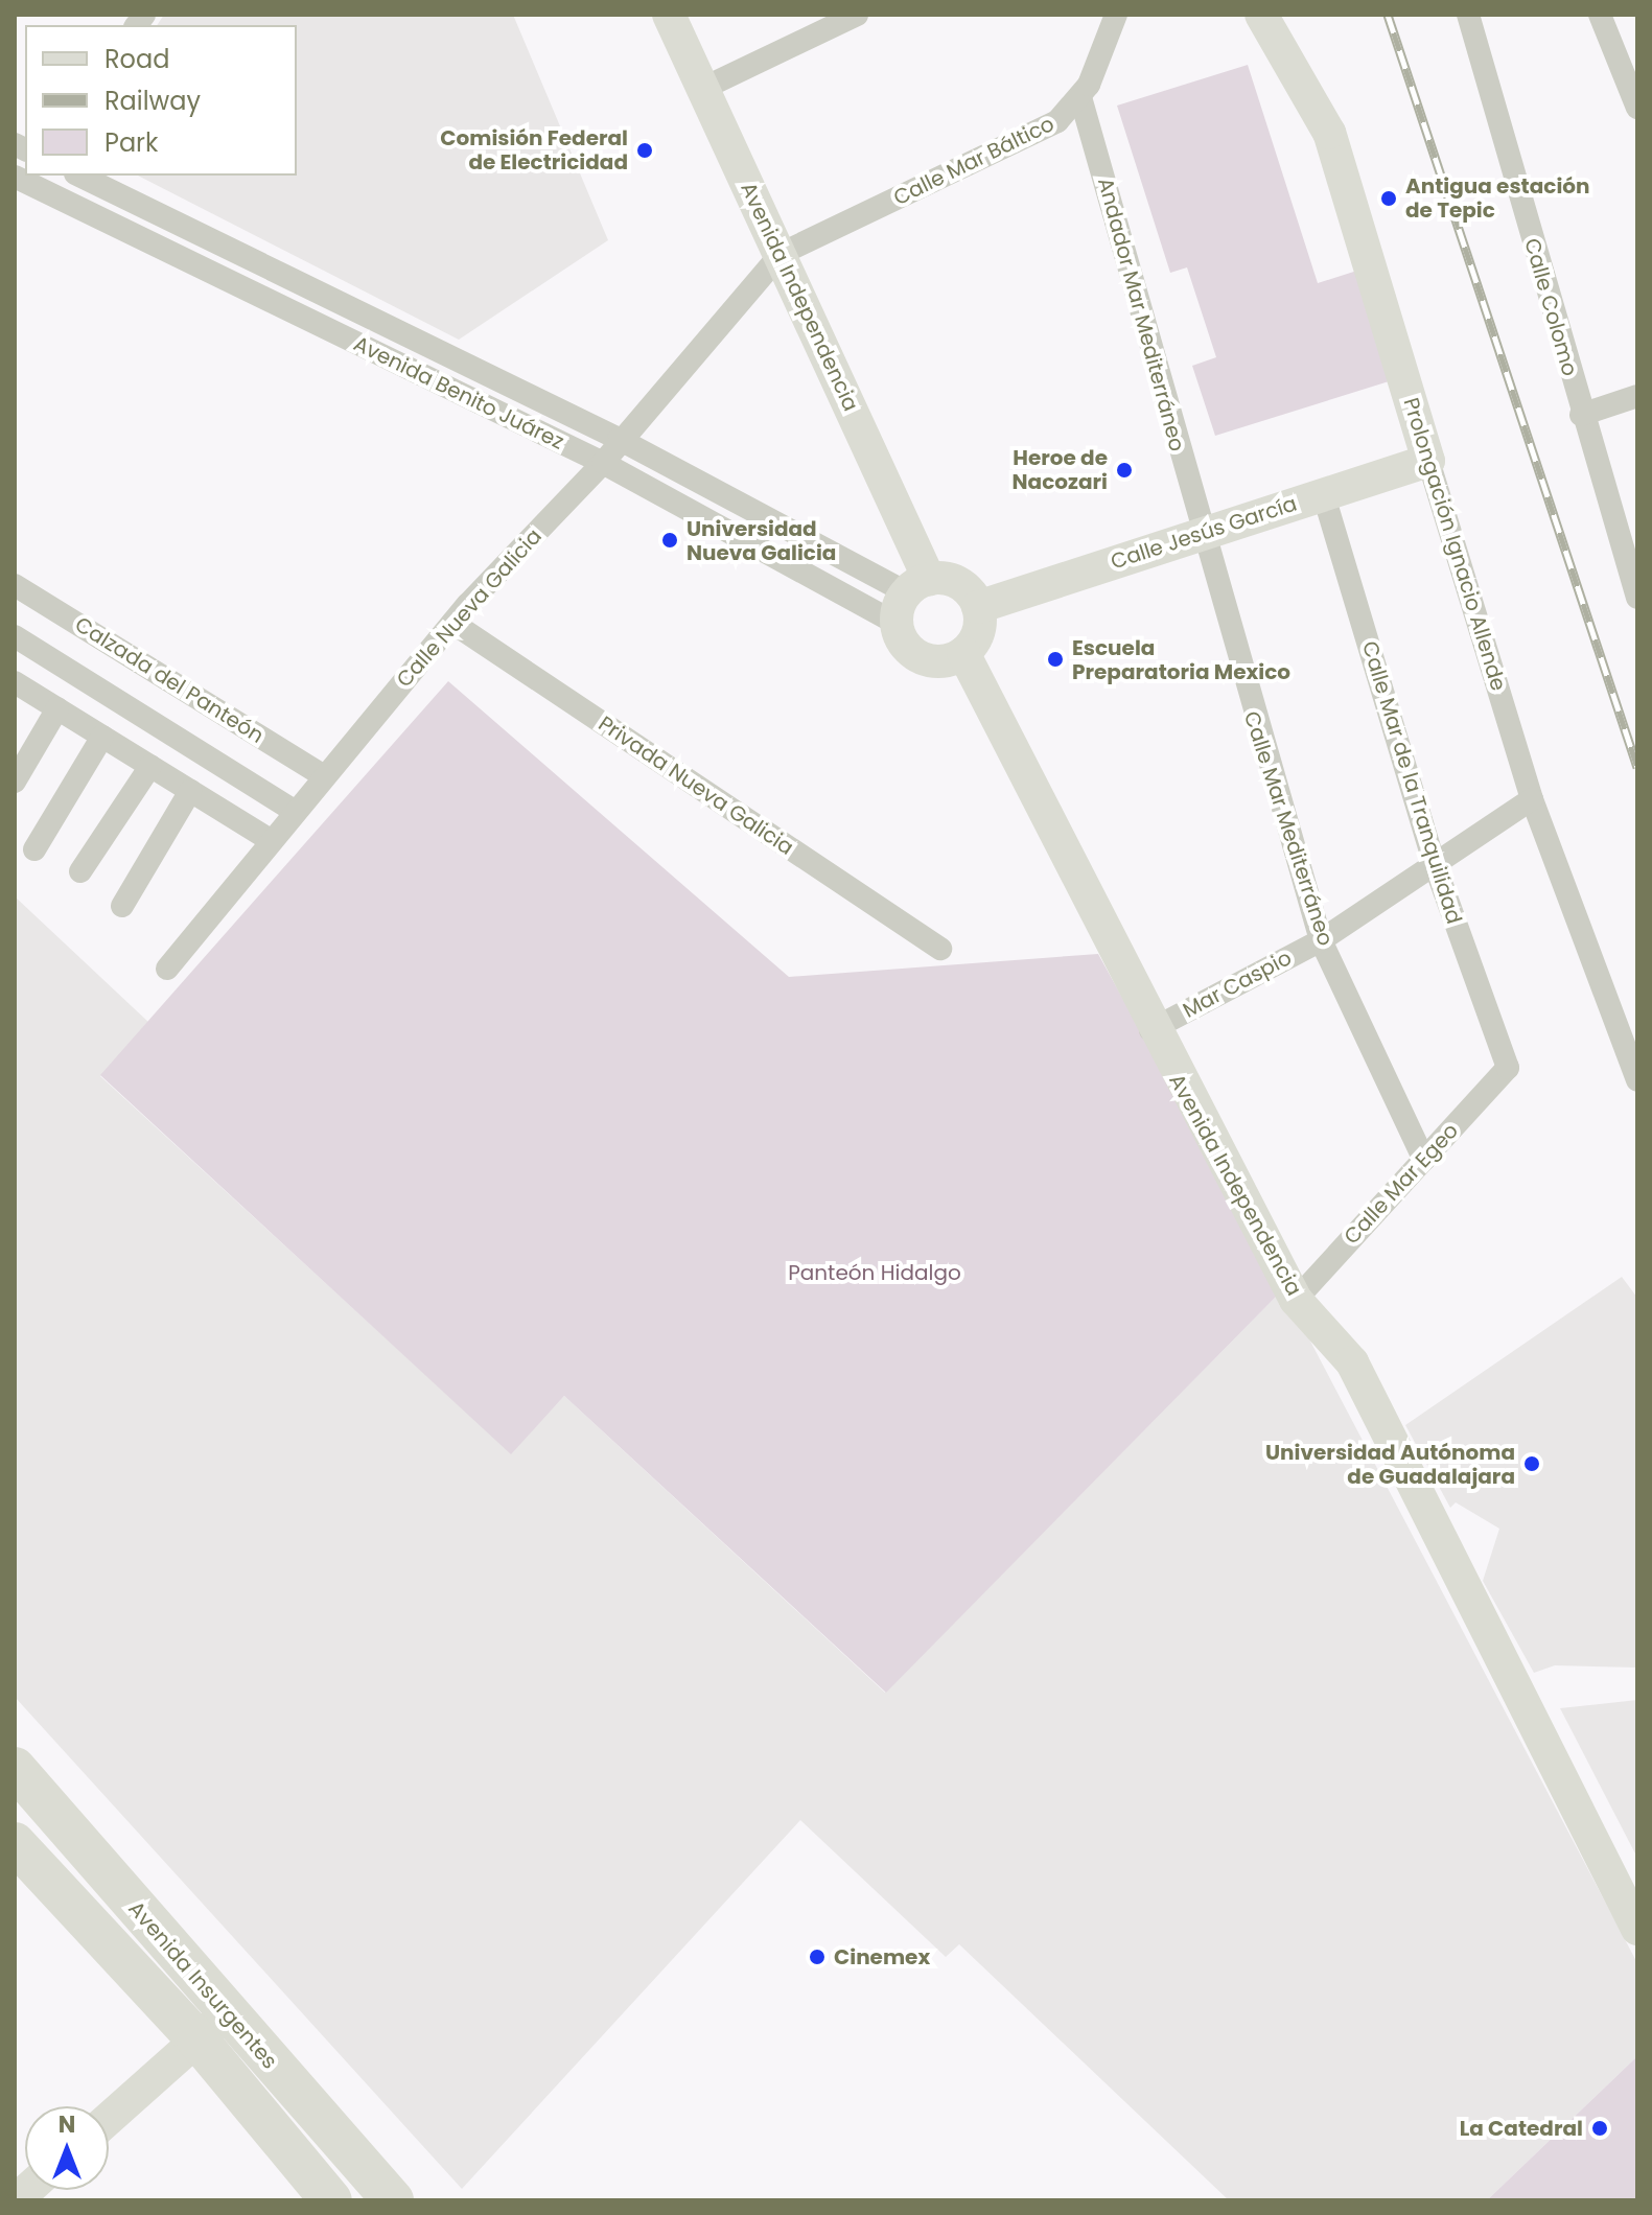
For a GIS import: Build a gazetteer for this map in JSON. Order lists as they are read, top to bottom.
{
  "streets": {
    "highway": ["Avenida Insurgentes"],
    "main road": ["Avenida Independencia", "Calle Jesús García", "Prolongación Ignacio Allende"],
    "street": [
      "Calle Mar Báltico",
      "Calle Colomo",
      "Andador Mar Mediterráneo",
      "Avenida Benito Juárez",
      "Calle Nueva Galicia",
      "Calzada del Panteón",
      "Calle Mar de la Tranquilidad",
      "Privada Nueva Galicia",
      "Calle Mar Mediterráneo",
      "Mar Caspio",
      "Calle Mar Egeo"
    ]
  },
  "crossings": [
    ["Calle Mar Báltico", "Avenida Independencia"],
    ["Calle Mar Báltico", "Andador Mar Mediterráneo"],
    ["Calle Mar Báltico", "Calle Nueva Galicia"],
    ["Avenida Independencia", "Avenida Benito Juárez"],
    ["Avenida Independencia", "Calle Jesús García"],
    ["Avenida Independencia", "Calle Nueva Galicia"],
    ["Avenida Independencia", "Mar Caspio"],
    ["Avenida Independencia", "Calle Mar Egeo"],
    ["Andador Mar Mediterráneo", "Calle Jesús García"],
    ["Andador Mar Mediterráneo", "Calle Mar Mediterráneo"],
    ["Avenida Benito Juárez", "Calle Jesús García"],
    ["Avenida Benito Juárez", "Calle Nueva Galicia"],
    ["Calle Jesús García", "Prolongación Ignacio Allende"],
    ["Calle Jesús García", "Calle Mar de la Tranquilidad"],
    ["Calle Jesús García", "Calle Mar Mediterráneo"],
    ["Prolongación Ignacio Allende", "Mar Caspio"],
    ["Calle Nueva Galicia", "Calzada del Panteón"],
    ["Calle Nueva Galicia", "Privada Nueva Galicia"],
    ["Calle Mar de la Tranquilidad", "Mar Caspio"],
    ["Calle Mar de la Tranquilidad", "Calle Mar Egeo"],
    ["Calle Mar Mediterráneo", "Mar Caspio"],
    ["Calle Mar Mediterráneo", "Calle Mar Egeo"]
  ],
  "parks": ["Panteón Hidalgo"],
  "places": [
    "Comisión Federal de Electricidad",
    "Antigua estación de Tepic",
    "Heroe de Nacozari",
    "Universidad Nueva Galicia",
    "Escuela Preparatoria Mexico",
    "Universidad Autónoma de Guadalajara",
    "Cinemex",
    "La Catedral"
  ],
  "legend": ["Road", "Railway", "Park"],
  "north": "top"
}
